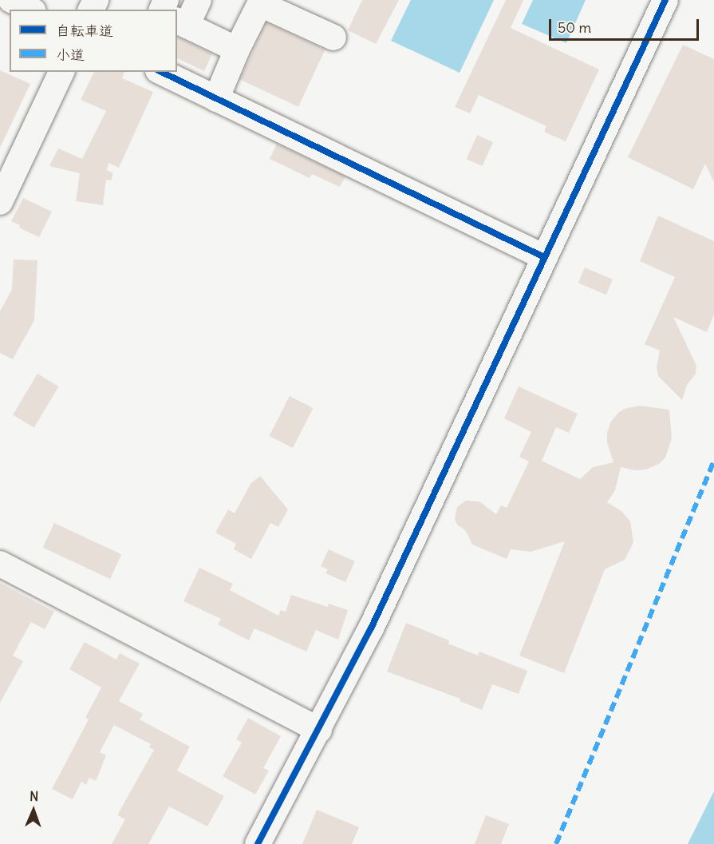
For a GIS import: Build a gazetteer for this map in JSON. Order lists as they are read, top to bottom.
{
  "legend": ["自転車道", "小道"],
  "scale_bar": "50 m",
  "north": "top"
}
